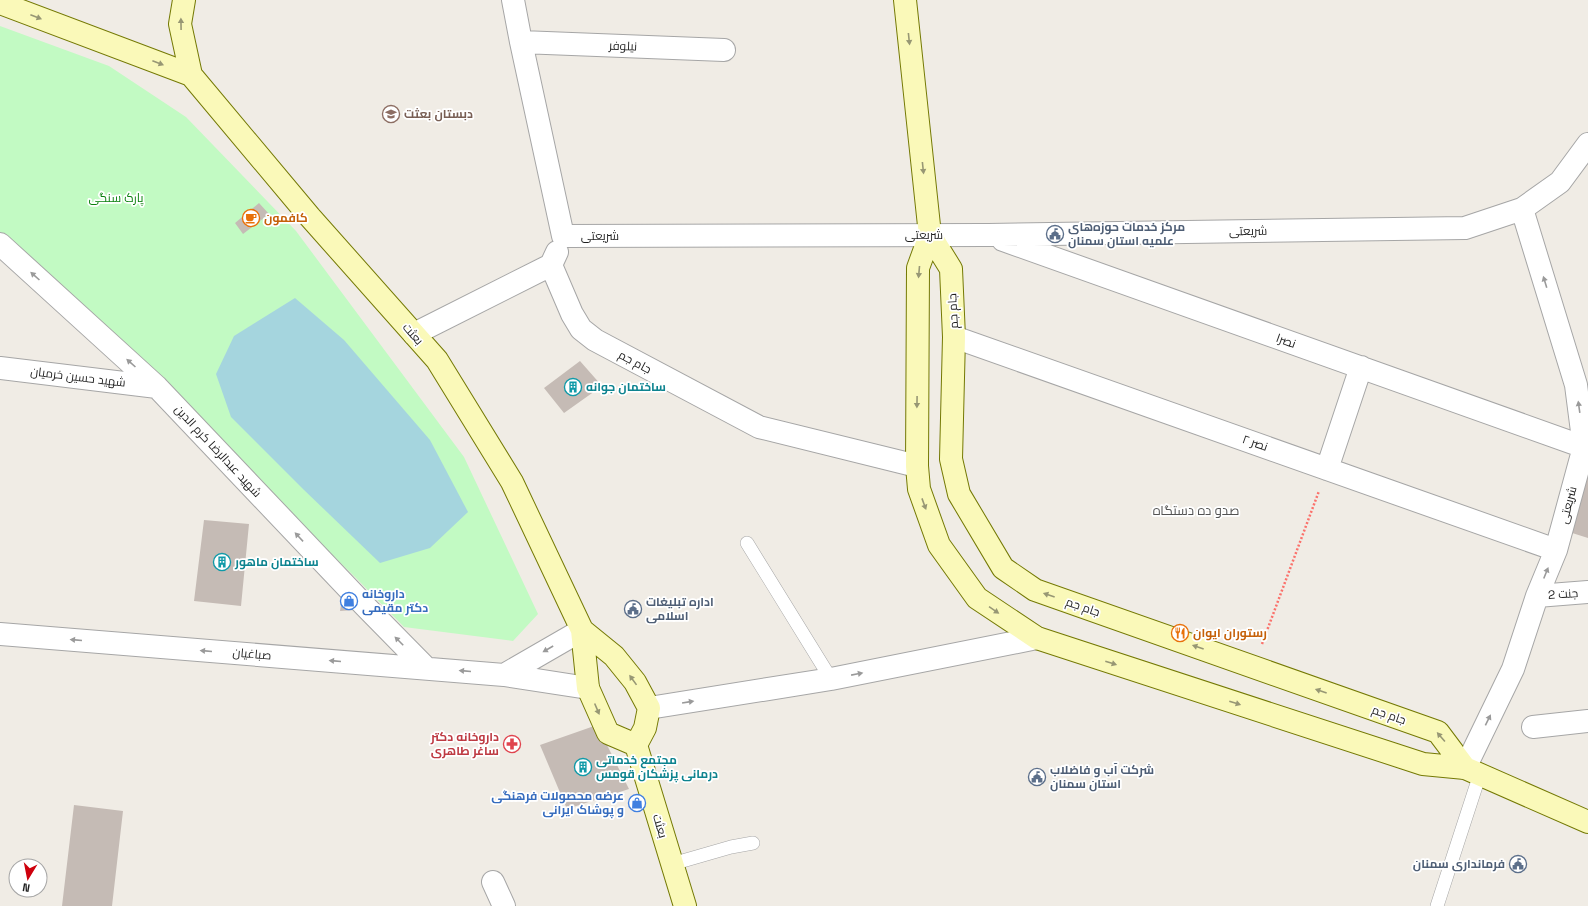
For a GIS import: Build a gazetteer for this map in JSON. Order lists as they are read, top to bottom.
{
  "streets": {
    "street": [
      "نیلوفر",
      "شریعتی",
      "جام جم",
      "بعثت",
      "نصرا",
      "شهید حسین خرمیان",
      "نصر ۲",
      "شهید عبدالرضا کرم الدین",
      "جنت 2",
      "صباغیان"
    ]
  },
  "crossings": [
    ["نیلوفر", "شریعتی"],
    ["شریعتی", "جام جم"],
    ["شریعتی", "نصرا"],
    ["شریعتی", "نصر ۲"],
    ["شریعتی", "جنت 2"],
    ["جام جم", "نصر ۲"],
    ["شهید حسین خرمیان", "شهید عبدالرضا کرم الدین"],
    ["شهید عبدالرضا کرم الدین", "صباغیان"]
  ],
  "one_way": ["شهید عبدالرضا کرم الدین", "صباغیان"],
  "districts": ["صدو ده دستگاه"],
  "parks": ["پارک سنگی"],
  "places": {
    "school or university": ["دبستان بعثت"],
    "cafe": ["کافمون"],
    "public building": [
      "مرکز خدمات حوزه‌های علمیه استان سمنان",
      "اداره تبلیغات اسلامی",
      "شرکت آب و فاضلاب استان سمنان",
      "فرمانداری سمنان"
    ],
    "building": ["ساختمان جوانه", "ساختمان ماهور", "مجتمع خدماتی درمانی پزشکان قومس"],
    "shop": ["داروخانه دکتر مقیمی", "عرضه محصولات فرهنگی و پوشاک ایرانی"],
    "restaurant": ["رستوران ایوان"],
    "pharmacy": ["داروخانه دکتر ساغر طاهری"]
  },
  "north": "bottom"
}
